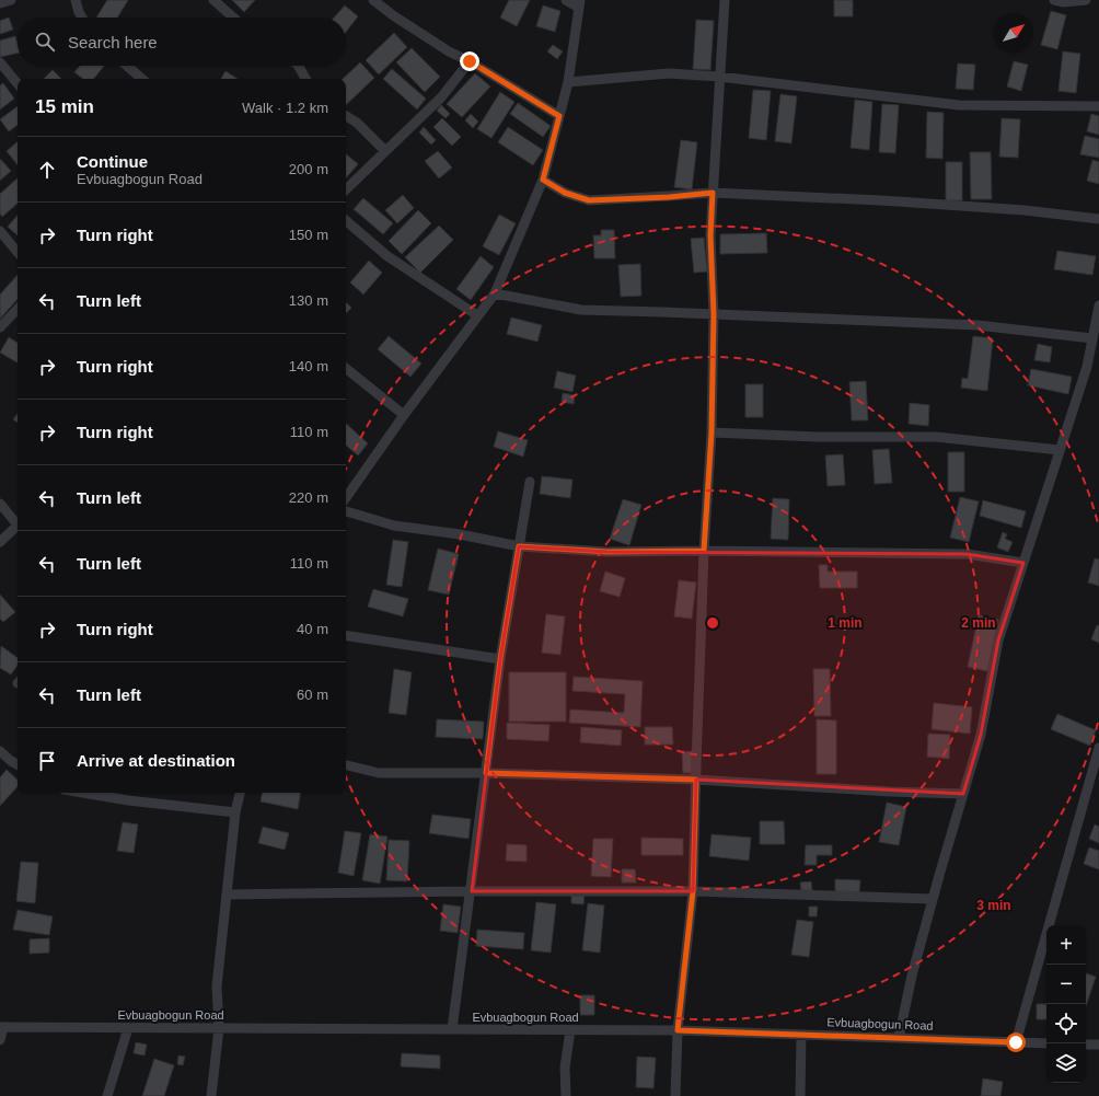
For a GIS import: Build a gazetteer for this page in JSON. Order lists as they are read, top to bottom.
{
  "streets": {
    "street": ["Evbuagbogun Road"]
  },
  "north": "top right",
  "page": {
    "search": "Search here",
    "heading": ["15 min", "Walk · 1.2 km"],
    "list": [
      ["Continue", "Evbuagbogun Road", "200 m"],
      ["Turn right", "150 m"],
      ["Turn left", "130 m"],
      ["Turn right", "140 m"],
      ["Turn right", "110 m"],
      ["Turn left", "220 m"],
      ["Turn left", "110 m"],
      ["Turn right", "40 m"],
      ["Turn left", "60 m"],
      "Arrive at destination"
    ],
    "map_buttons": ["+", "−"]
  },
  "rings": ["1 min", "2 min", "3 min"]
}
